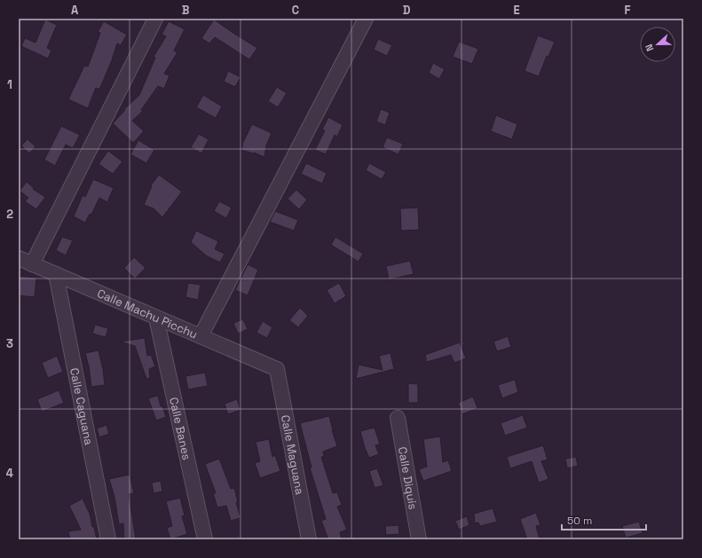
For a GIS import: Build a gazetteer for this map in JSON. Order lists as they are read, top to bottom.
{
  "streets": {
    "street": [
      "Calle Machu Picchu",
      "Calle Caguana",
      "Calle Banes",
      "Calle Maguana",
      "Calle Diquís"
    ]
  },
  "crossings": [
    ["Calle Machu Picchu", "Calle Caguana"],
    ["Calle Machu Picchu", "Calle Banes"],
    ["Calle Machu Picchu", "Calle Maguana"]
  ],
  "scale_bar": "50 m",
  "north": "left",
  "grid": {
    "columns": [
      "A",
      "B",
      "C",
      "D",
      "E",
      "F"
    ],
    "rows": [
      "1",
      "2",
      "3",
      "4"
    ]
  }
}
